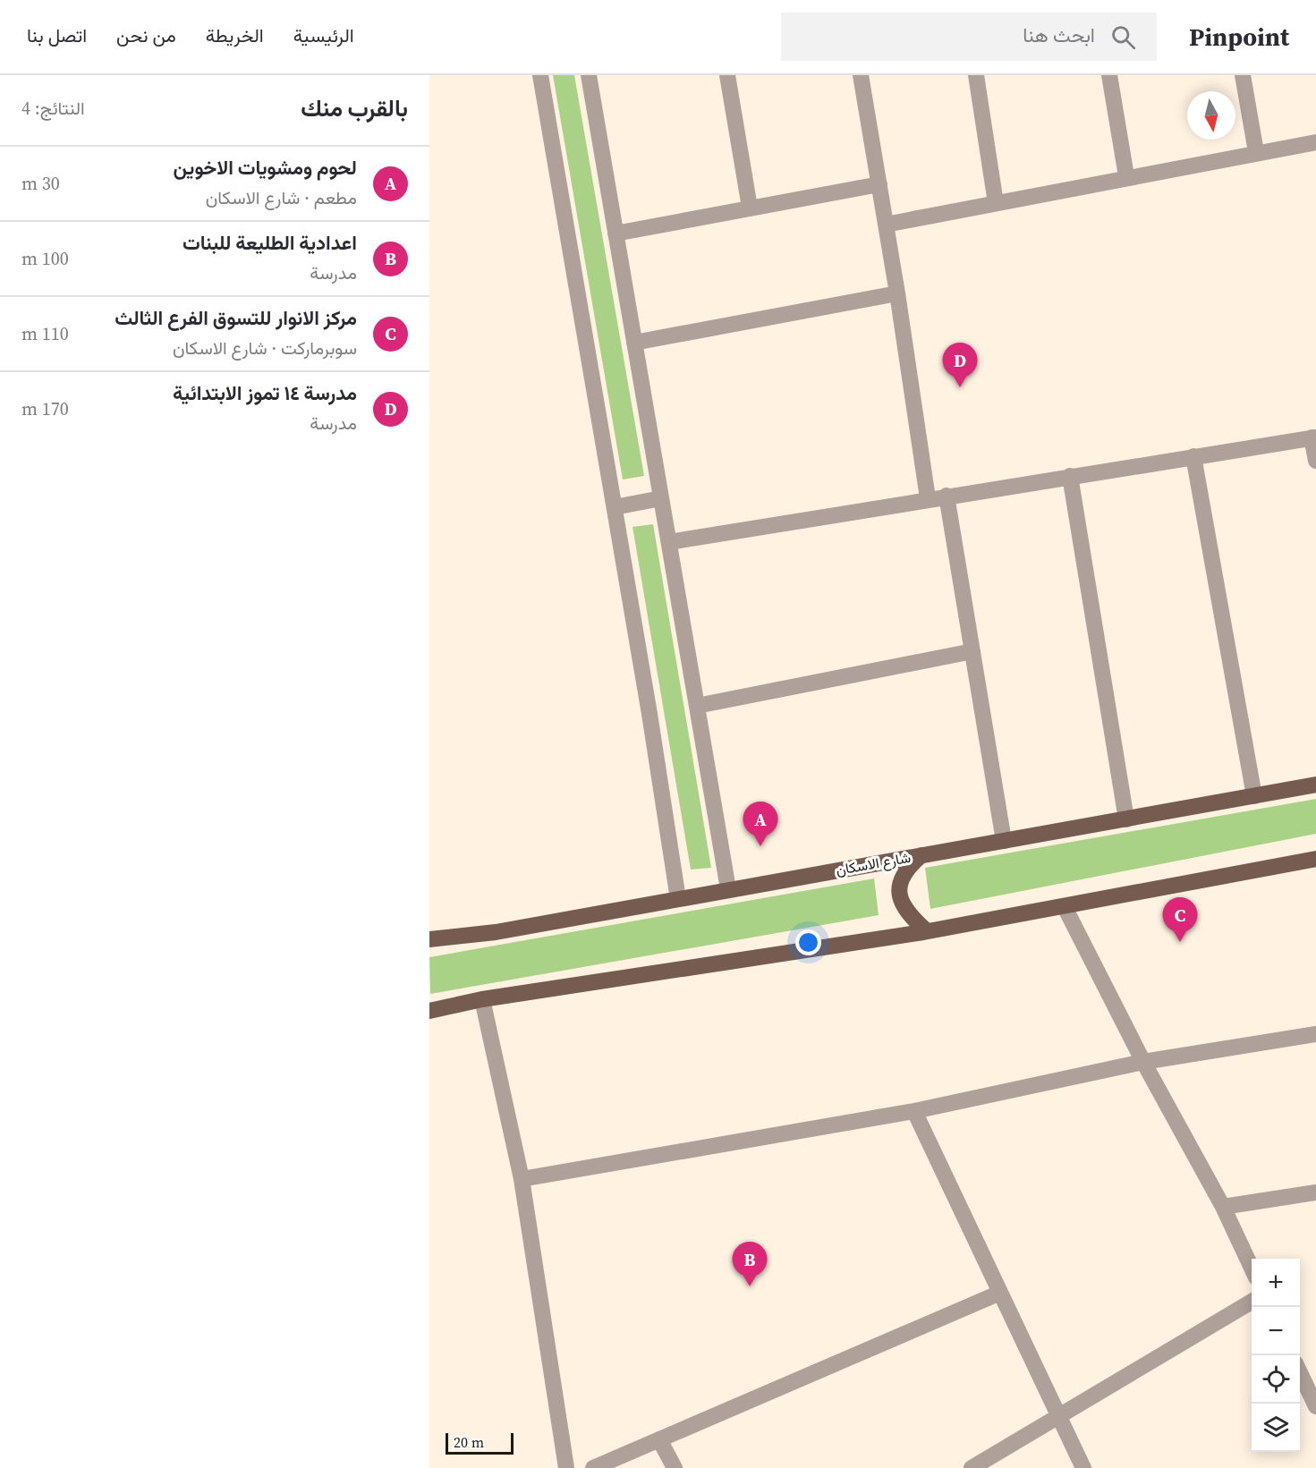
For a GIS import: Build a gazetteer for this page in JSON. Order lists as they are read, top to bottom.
{
  "streets": {
    "main road": ["شارع الاسكان"]
  },
  "scale_bar": "20 m",
  "north": "bottom",
  "page": {
    "header": "Pinpoint",
    "search": "ابحث هنا",
    "nav": [
      "الرئيسية",
      "الخريطة",
      "من نحن",
      "اتصل بنا"
    ],
    "heading": ["بالقرب منك", "النتائج: 4"],
    "list": [
      {
        "mark": "A",
        "name": "لحوم ومشويات الاخوين",
        "note": "مطعم · شارع الاسكان",
        "value": "30 m"
      },
      {
        "mark": "B",
        "name": "اعدادية الطليعة للبنات",
        "note": "مدرسة",
        "value": "100 m"
      },
      {
        "mark": "C",
        "name": "مركز الانوار للتسوق الفرع الثالث",
        "note": "سوبرماركت · شارع الاسكان",
        "value": "110 m"
      },
      {
        "mark": "D",
        "name": "مدرسة ١٤ تموز الابتدائية",
        "note": "مدرسة",
        "value": "170 m"
      }
    ],
    "pins": [
      "D",
      "A",
      "C",
      "B"
    ],
    "map_buttons": ["+", "−"],
    "scale": "20 m"
  }
}
